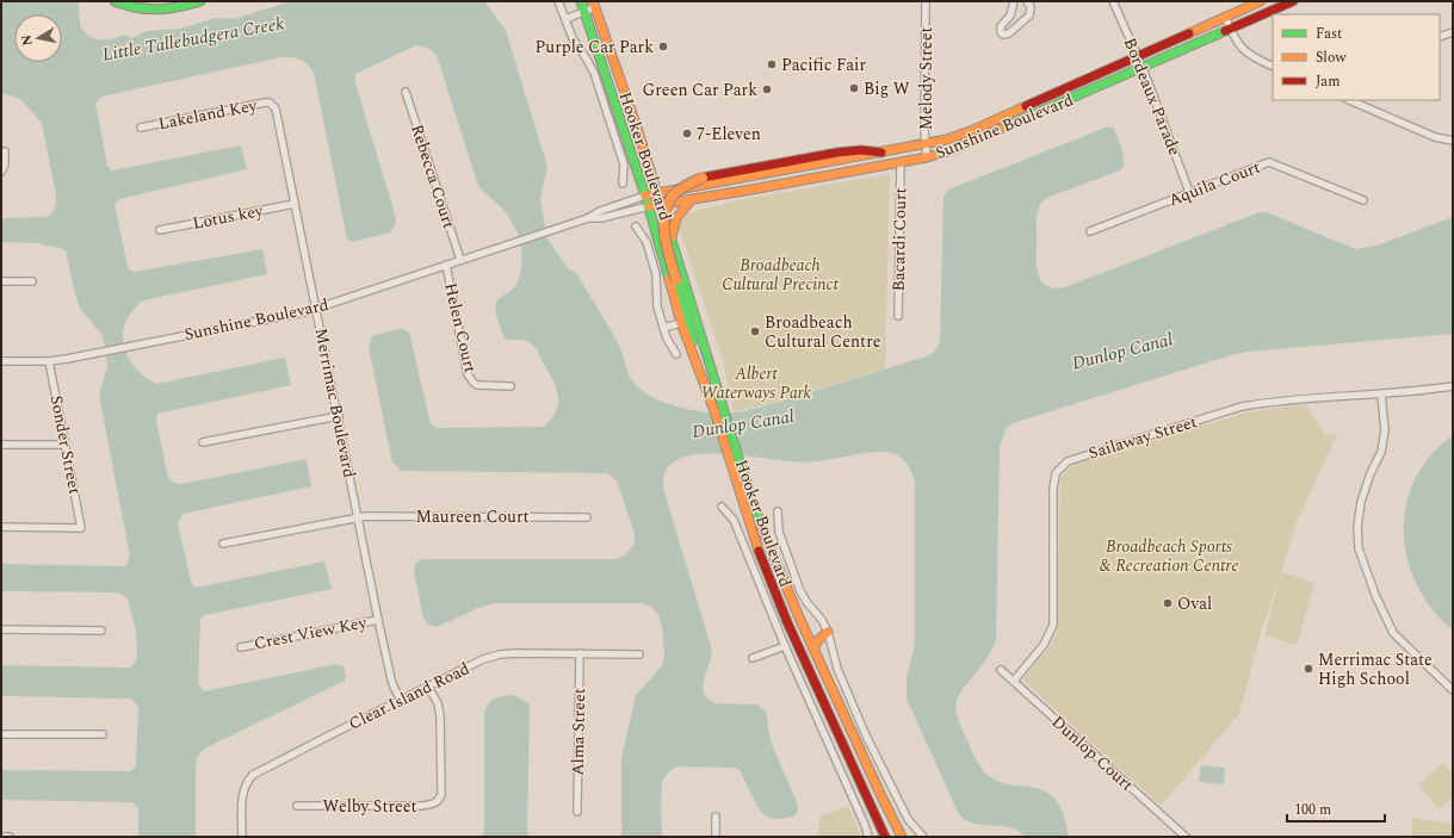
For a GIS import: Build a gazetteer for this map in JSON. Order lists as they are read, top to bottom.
{
  "streets": {
    "main road": ["Sunshine Boulevard", "Hooker Boulevard"],
    "street": [
      "Melody Street",
      "Bordeaux Parade",
      "Lakeland Key",
      "Rebecca Court",
      "Aquila Court",
      "Lotus key",
      "Bacardi Court",
      "Helen Court",
      "Merrimac Boulevard",
      "Sailaway Street",
      "Sonder Street",
      "Maureen Court",
      "Crest View Key",
      "Clear Island Road",
      "Alma Street",
      "Dunlop Court",
      "Welby Street"
    ]
  },
  "crossings": [
    ["Melody Street", "Sunshine Boulevard"],
    ["Bordeaux Parade", "Sunshine Boulevard"],
    ["Bordeaux Parade", "Aquila Court"],
    ["Lakeland Key", "Merrimac Boulevard"],
    ["Sunshine Boulevard", "Hooker Boulevard"],
    ["Sunshine Boulevard", "Rebecca Court"],
    ["Sunshine Boulevard", "Bacardi Court"],
    ["Sunshine Boulevard", "Helen Court"],
    ["Sunshine Boulevard", "Merrimac Boulevard"],
    ["Sunshine Boulevard", "Sonder Street"],
    ["Lotus key", "Merrimac Boulevard"],
    ["Merrimac Boulevard", "Maureen Court"],
    ["Merrimac Boulevard", "Crest View Key"],
    ["Merrimac Boulevard", "Clear Island Road"],
    ["Sailaway Street", "Dunlop Court"],
    ["Clear Island Road", "Alma Street"],
    ["Clear Island Road", "Welby Street"]
  ],
  "water": ["Little Tallebudgera Creek", "Dunlop Canal"],
  "parks": ["Broadbeach Cultural Precinct", "Albert Waterways Park", "Broadbeach Sports & Recreation Centre"],
  "places": [
    "Purple Car Park",
    "Pacific Fair",
    "Big W",
    "Green Car Park",
    "7-Eleven",
    "Broadbeach Cultural Centre",
    "Oval",
    "Merrimac State High School"
  ],
  "legend": ["Fast", "Slow", "Jam"],
  "scale_bar": "100 m",
  "north": "left"
}
